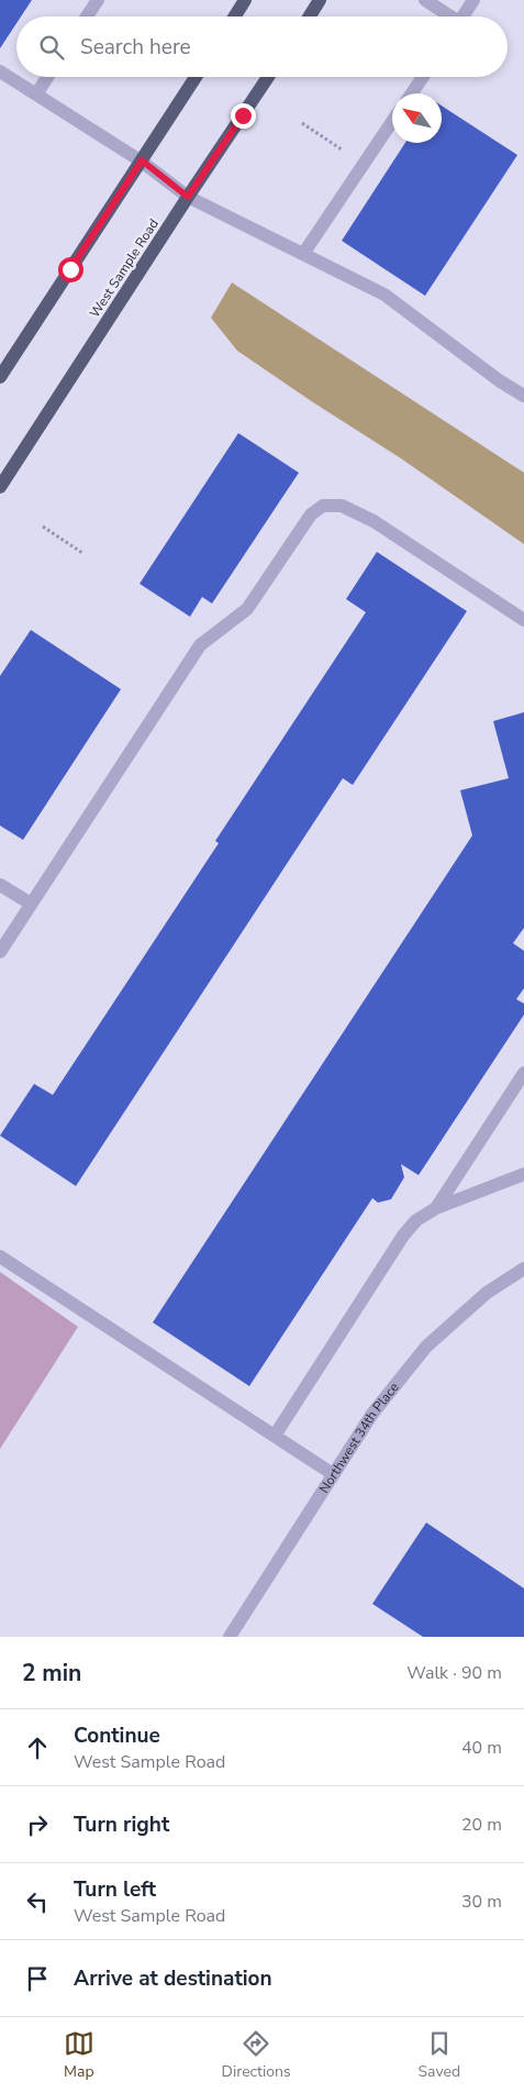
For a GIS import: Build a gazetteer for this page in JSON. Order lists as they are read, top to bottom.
{
  "streets": {
    "main road": ["West Sample Road"],
    "street": ["Northwest 34th Place"]
  },
  "north": "top left",
  "page": {
    "search": "Search here",
    "heading": ["2 min", "Walk · 90 m"],
    "list": [
      ["Continue", "West Sample Road", "40 m"],
      ["Turn right", "20 m"],
      ["Turn left", "West Sample Road", "30 m"],
      "Arrive at destination"
    ],
    "nav": ["Map", "Directions", "Saved"]
  }
}
